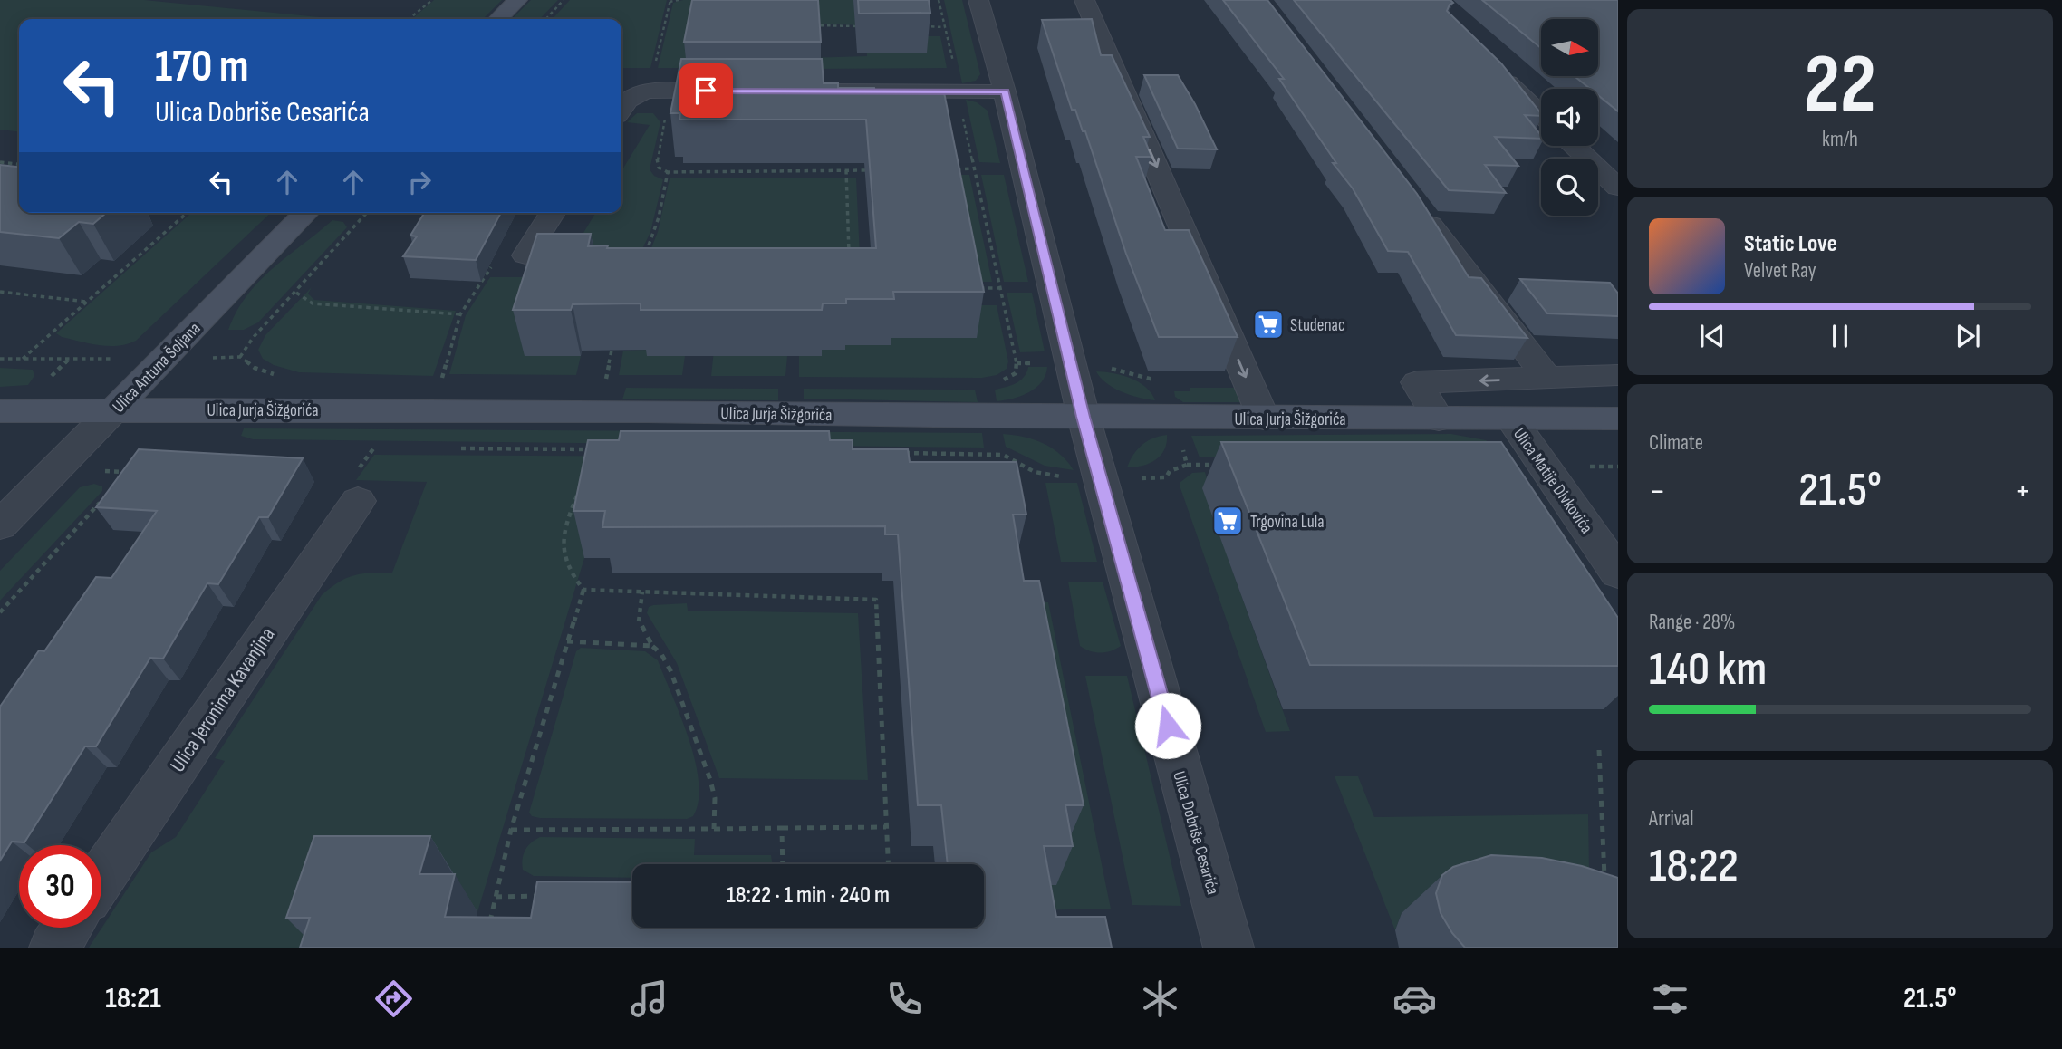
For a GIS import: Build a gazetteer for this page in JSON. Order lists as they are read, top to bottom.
{
  "streets": {
    "street": [
      "Ulica Antuna Šoljana",
      "Ulica Jurja Šižgorića",
      "Ulica Matije Divkovića",
      "Ulica Jeronima Kavanjina",
      "Ulica Dobriše Cesarića"
    ]
  },
  "crossings": [
    ["Ulica Antuna Šoljana", "Ulica Jurja Šižgorića"],
    ["Ulica Jurja Šižgorića", "Ulica Matije Divkovića"],
    ["Ulica Jurja Šižgorića", "Ulica Dobriše Cesarića"]
  ],
  "places": {
    "supermarket": ["Studenac", "Trgovina Lula"]
  },
  "north": "right",
  "page": {
    "tile": [
      ["22", "km/h"],
      "Climate",
      ["Range · 28%", "140 km"],
      ["Arrival", "18:22"]
    ],
    "turn": ["170 m", "Ulica Dobriše Cesarića"],
    "song": ["Static Love", "Velvet Ray"],
    "heat": ["−", "21.5°", "+"],
    "limit": "30",
    "trip": "18:22 · 1 min · 240 m",
    "tabs": ["18:21", "21.5°"]
  }
}
